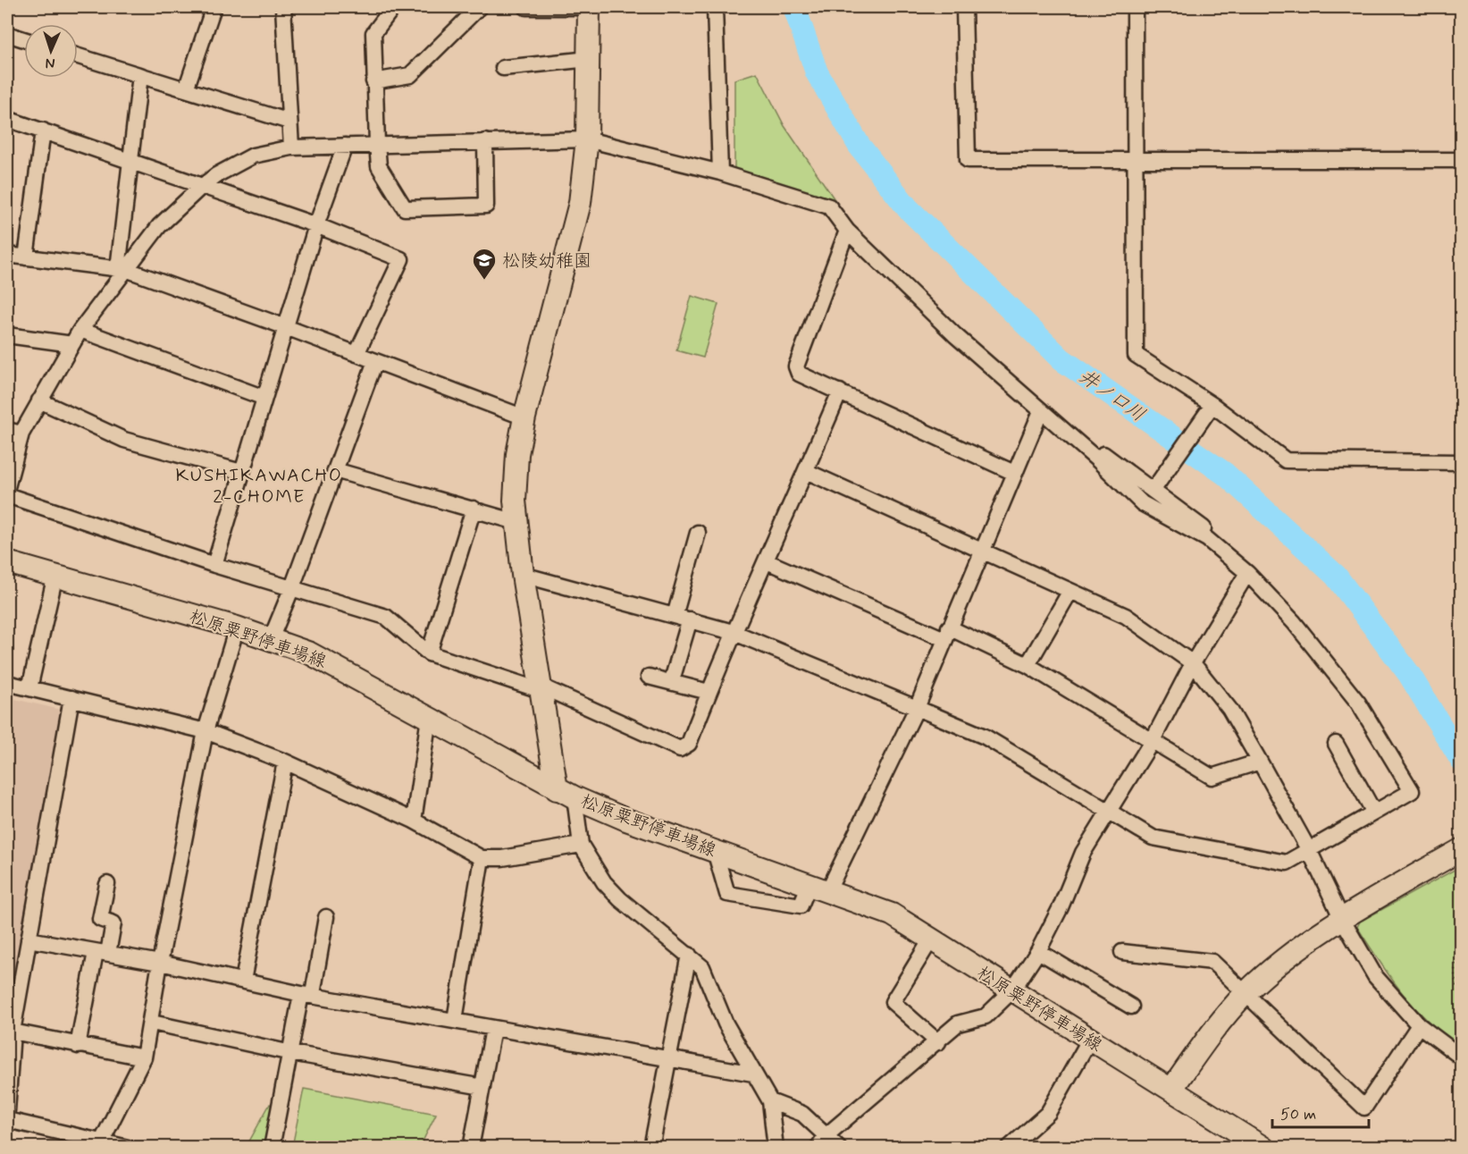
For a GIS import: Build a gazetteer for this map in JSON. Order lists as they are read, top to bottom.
{
  "streets": {
    "main road": ["松原粟野停車場線"]
  },
  "districts": ["KUSHIKAWACHO 2-CHOME"],
  "water": ["井ノ口川"],
  "places": {
    "school or university": ["松陵幼稚園"]
  },
  "scale_bar": "50 m",
  "north": "bottom"
}
